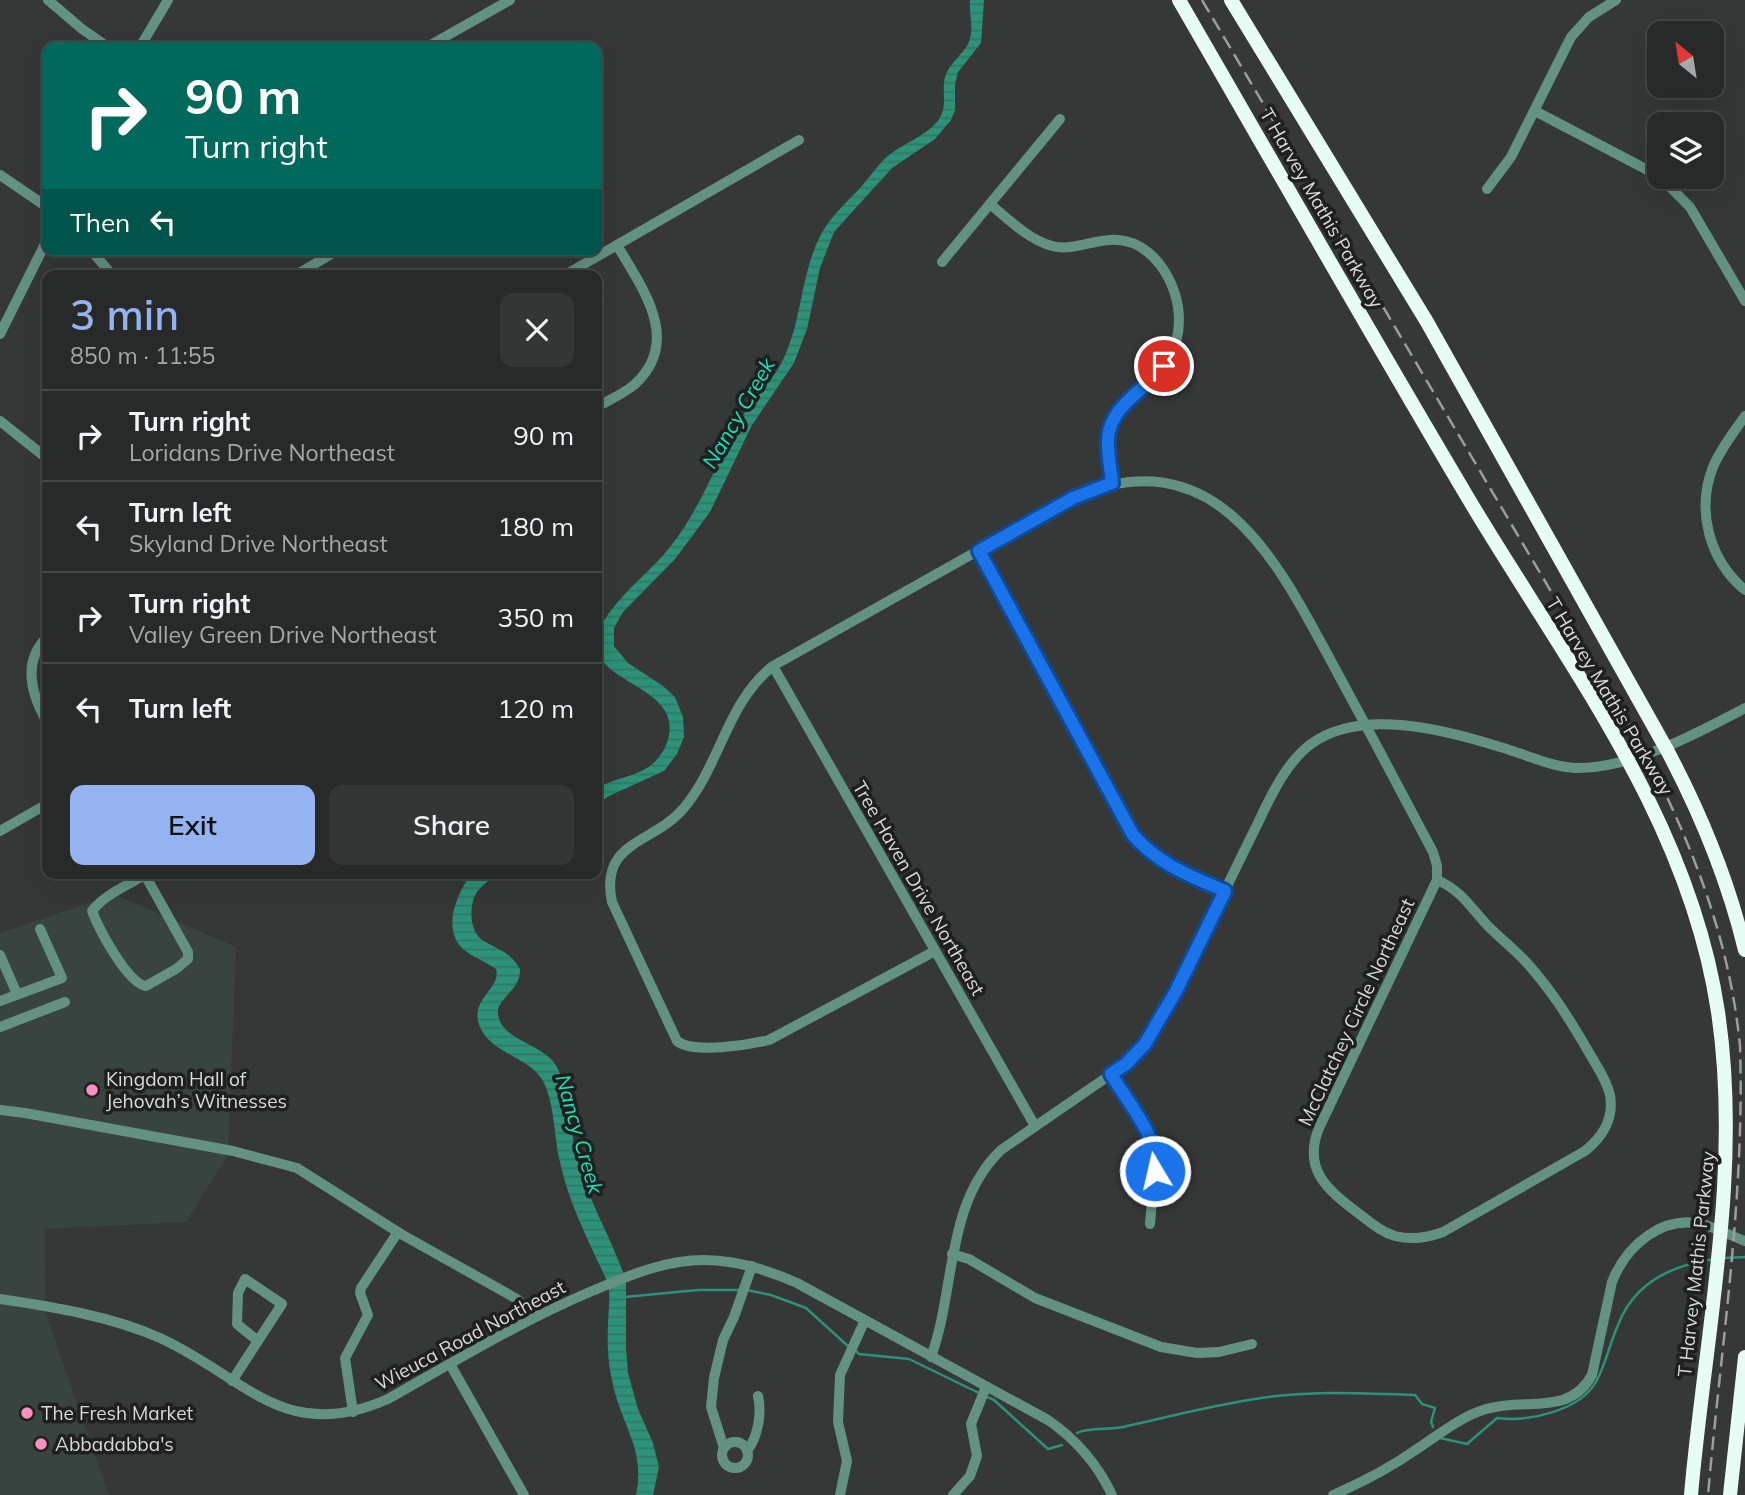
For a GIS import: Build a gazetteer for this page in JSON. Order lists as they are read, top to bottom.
{
  "streets": {
    "highway": ["T Harvey Mathis Parkway"],
    "street": ["Tree Haven Drive Northeast", "McClatchey Circle Northeast", "Wieuca Road Northeast"]
  },
  "water": ["Nancy Creek"],
  "places": ["Kingdom Hall of Jehovah’s Witnesses", "The Fresh Market", "Abbadabba's"],
  "north": "top left",
  "page": {
    "turn": ["90 m", "Turn right"],
    "then": "Then",
    "heading": ["3 min", "850 m · 11:55"],
    "list": [
      {
        "name": "Turn right",
        "note": "Loridans Drive Northeast",
        "value": "90 m"
      },
      {
        "name": "Turn left",
        "note": "Skyland Drive Northeast",
        "value": "180 m"
      },
      {
        "name": "Turn right",
        "note": "Valley Green Drive Northeast",
        "value": "350 m"
      },
      {
        "name": "Turn left",
        "value": "120 m"
      }
    ],
    "buttons": ["Exit", "Share"]
  }
}
